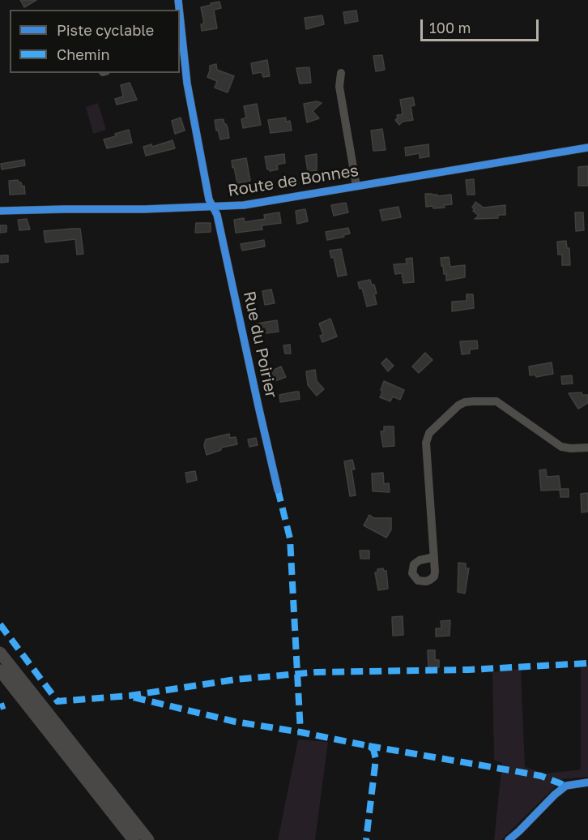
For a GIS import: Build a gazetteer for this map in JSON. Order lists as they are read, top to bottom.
{
  "streets": {
    "street": ["Route de Bonnes", "Rue du Poirier"]
  },
  "crossings": [
    ["Route de Bonnes", "Rue du Poirier"]
  ],
  "legend": ["Piste cyclable", "Chemin"],
  "scale_bar": "100 m"
}
